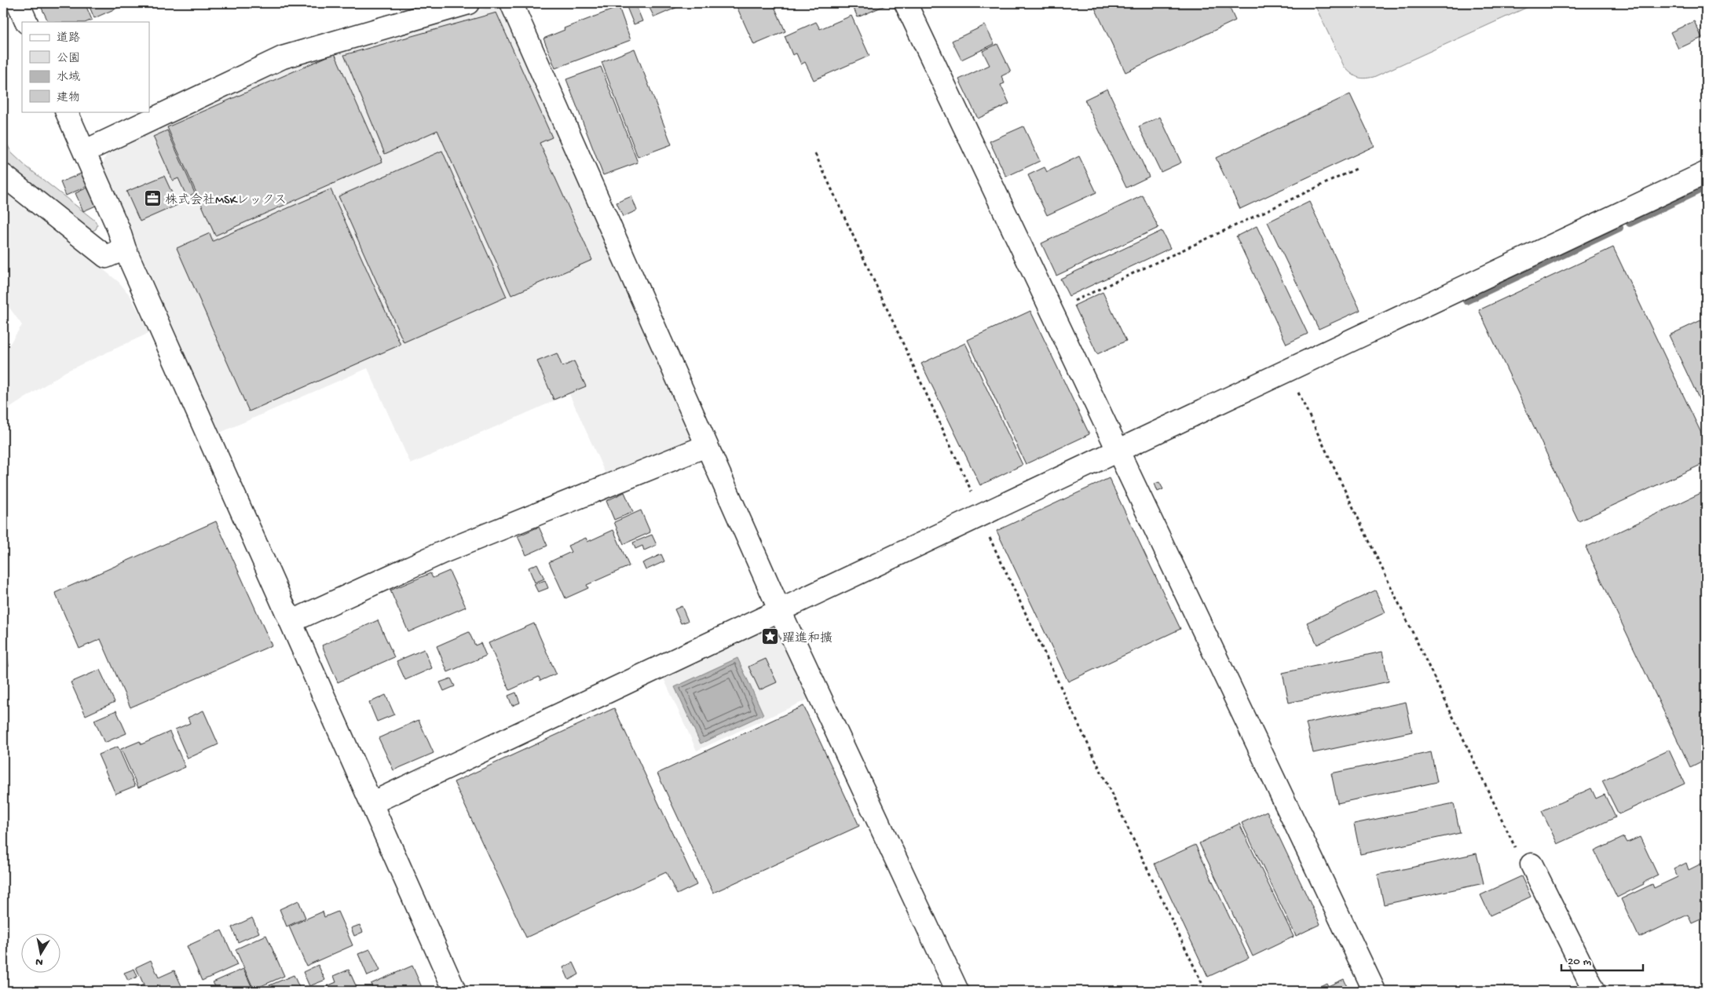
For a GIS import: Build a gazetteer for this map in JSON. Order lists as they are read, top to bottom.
{
  "places": {
    "office": ["株式会社MSKレックス"],
    "place": ["躍進和擴"]
  },
  "legend": [
    "道路",
    "公園",
    "水域",
    "建物"
  ],
  "scale_bar": "20 m",
  "north": "bottom"
}
